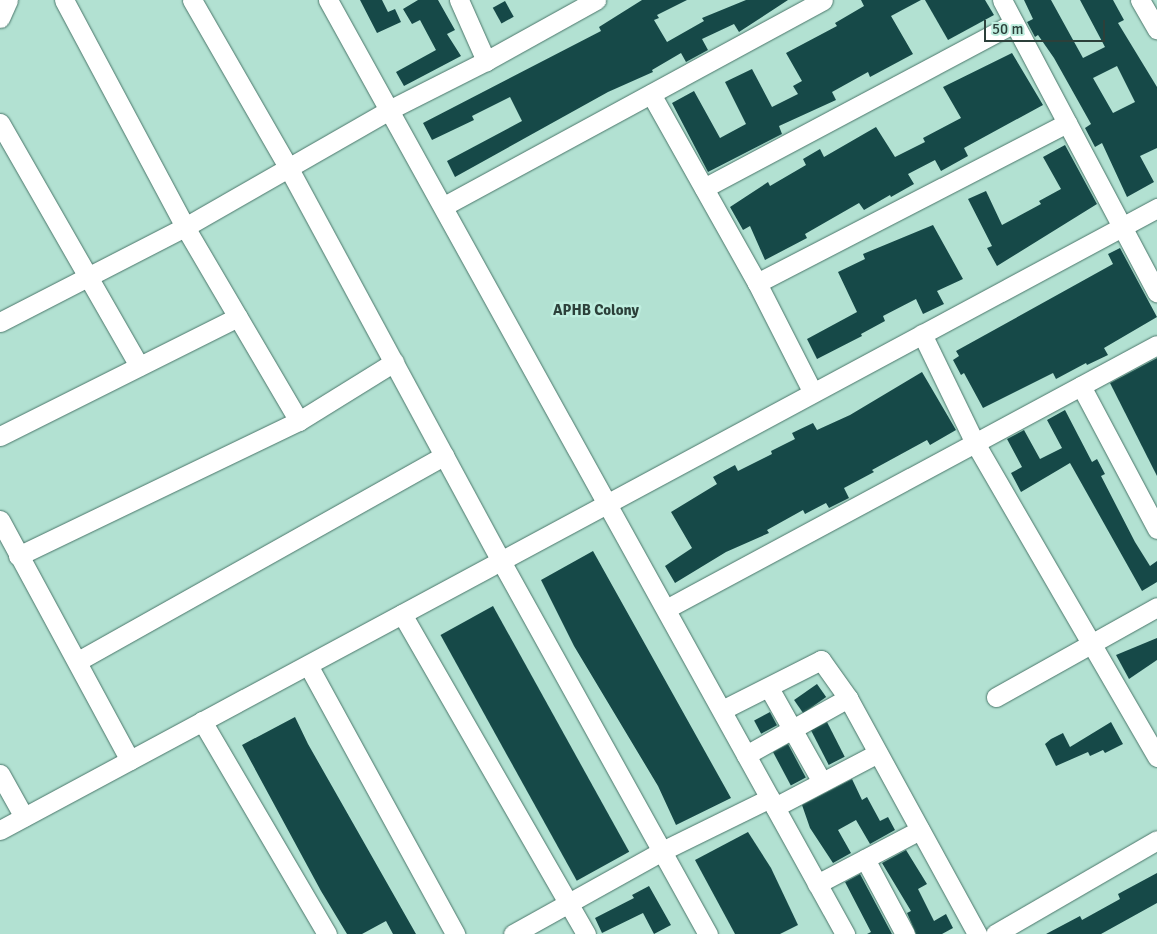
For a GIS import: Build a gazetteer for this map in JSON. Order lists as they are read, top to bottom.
{
  "districts": ["APHB Colony"],
  "scale_bar": "50 m"
}
